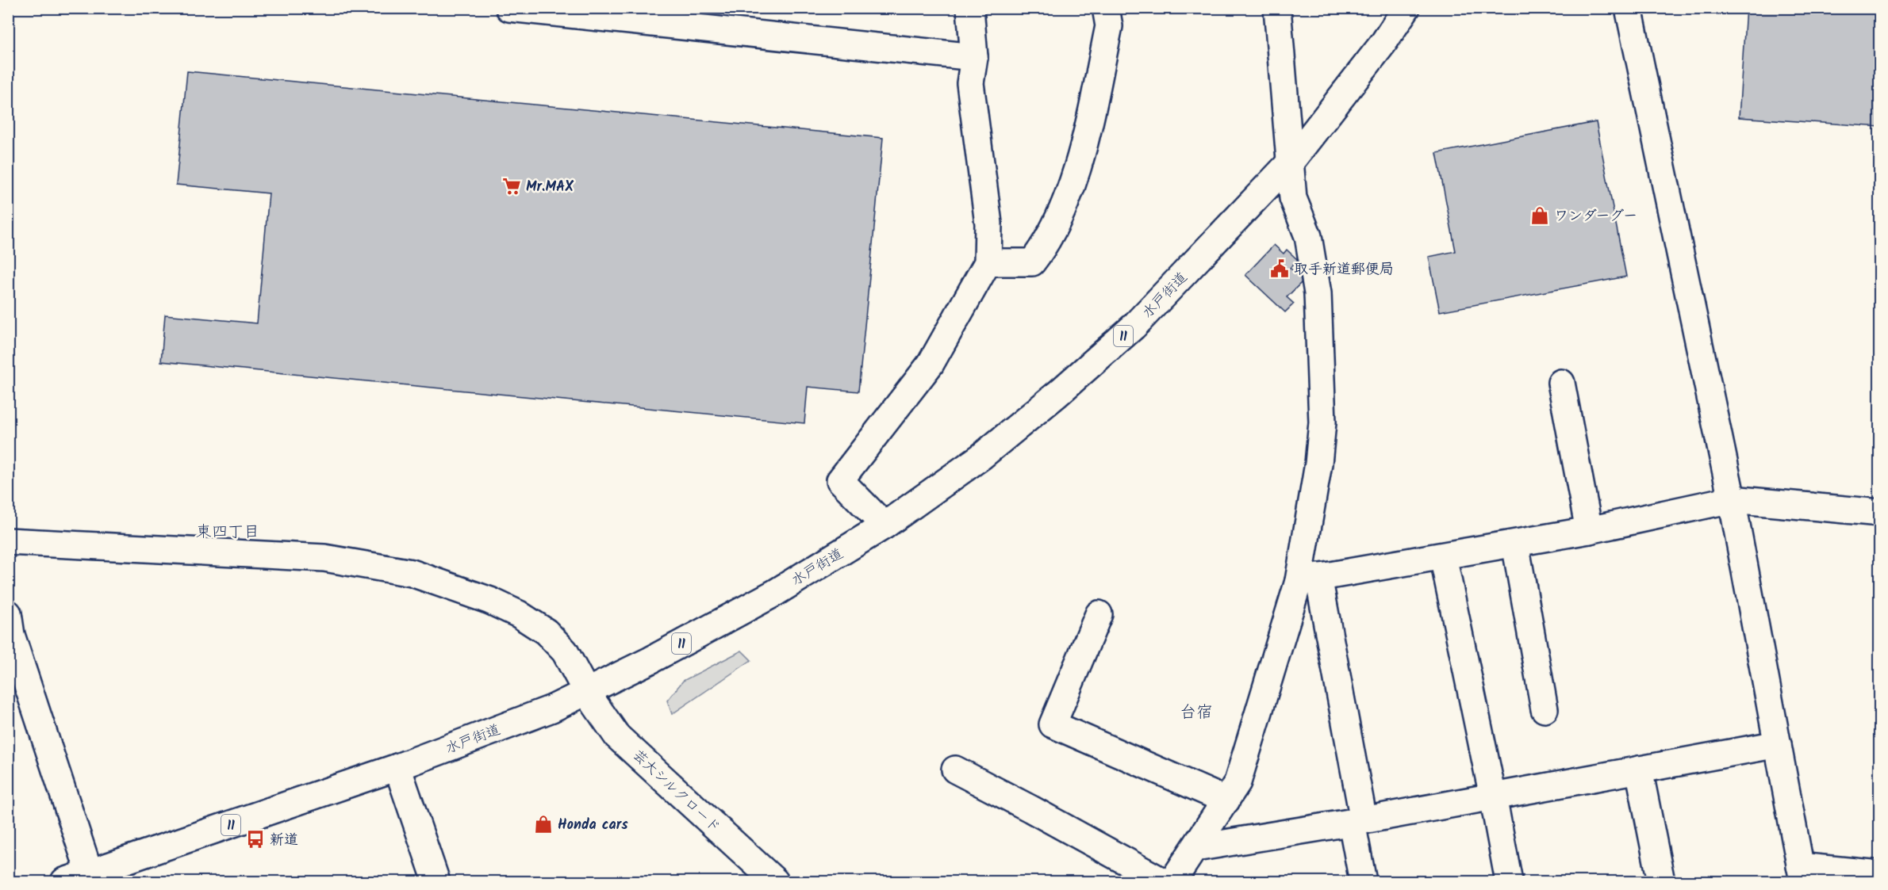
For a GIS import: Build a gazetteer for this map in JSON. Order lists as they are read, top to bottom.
{
  "streets": {
    "street": ["水戸街道", "11", "芸大シルクロード"]
  },
  "crossings": [
    ["水戸街道", "芸大シルクロード"]
  ],
  "districts": ["東四丁目", "台宿"],
  "places": {
    "supermarket": ["Mr.MAX"],
    "shop": ["ワンダーグー", "Honda cars"],
    "public building": ["取手新道郵便局"],
    "bus stop": ["新道"]
  }
}
